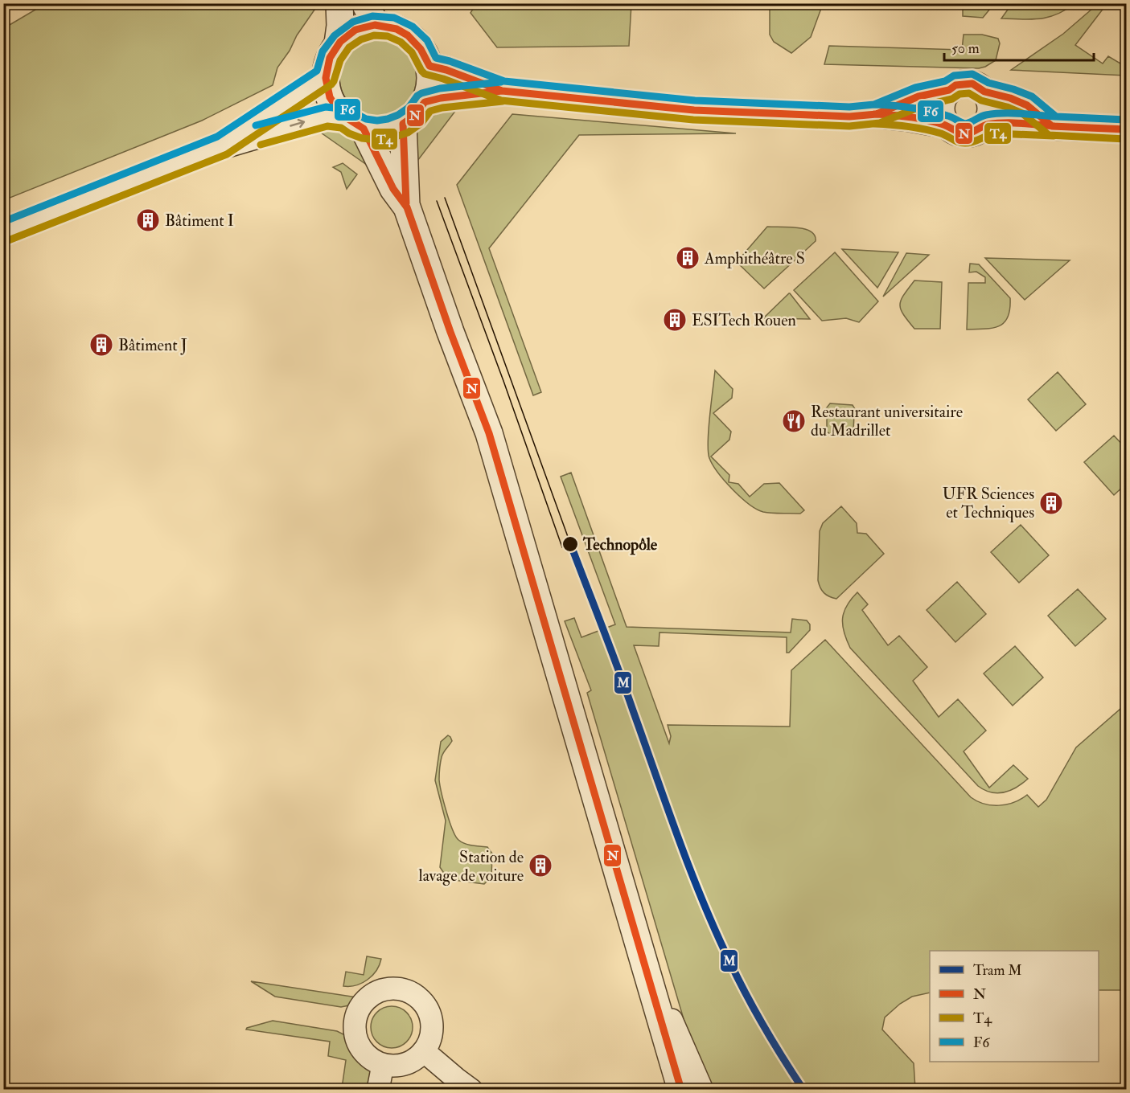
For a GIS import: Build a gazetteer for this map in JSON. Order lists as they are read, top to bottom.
{
  "places": {
    "building": [
      "Bâtiment I",
      "Amphithéâtre S",
      "ESITech Rouen",
      "Bâtiment J",
      "UFR Sciences et Techniques",
      "Station de lavage de voiture"
    ],
    "restaurant": ["Restaurant universitaire du Madrillet"],
    "other": ["Technopôle"]
  },
  "lines": [
    "transit line F6",
    "transit line N",
    "transit line T4",
    "tram line M"
  ],
  "legend": [
    "Tram M",
    "N",
    "T4",
    "F6"
  ],
  "scale_bar": "50 m"
}
